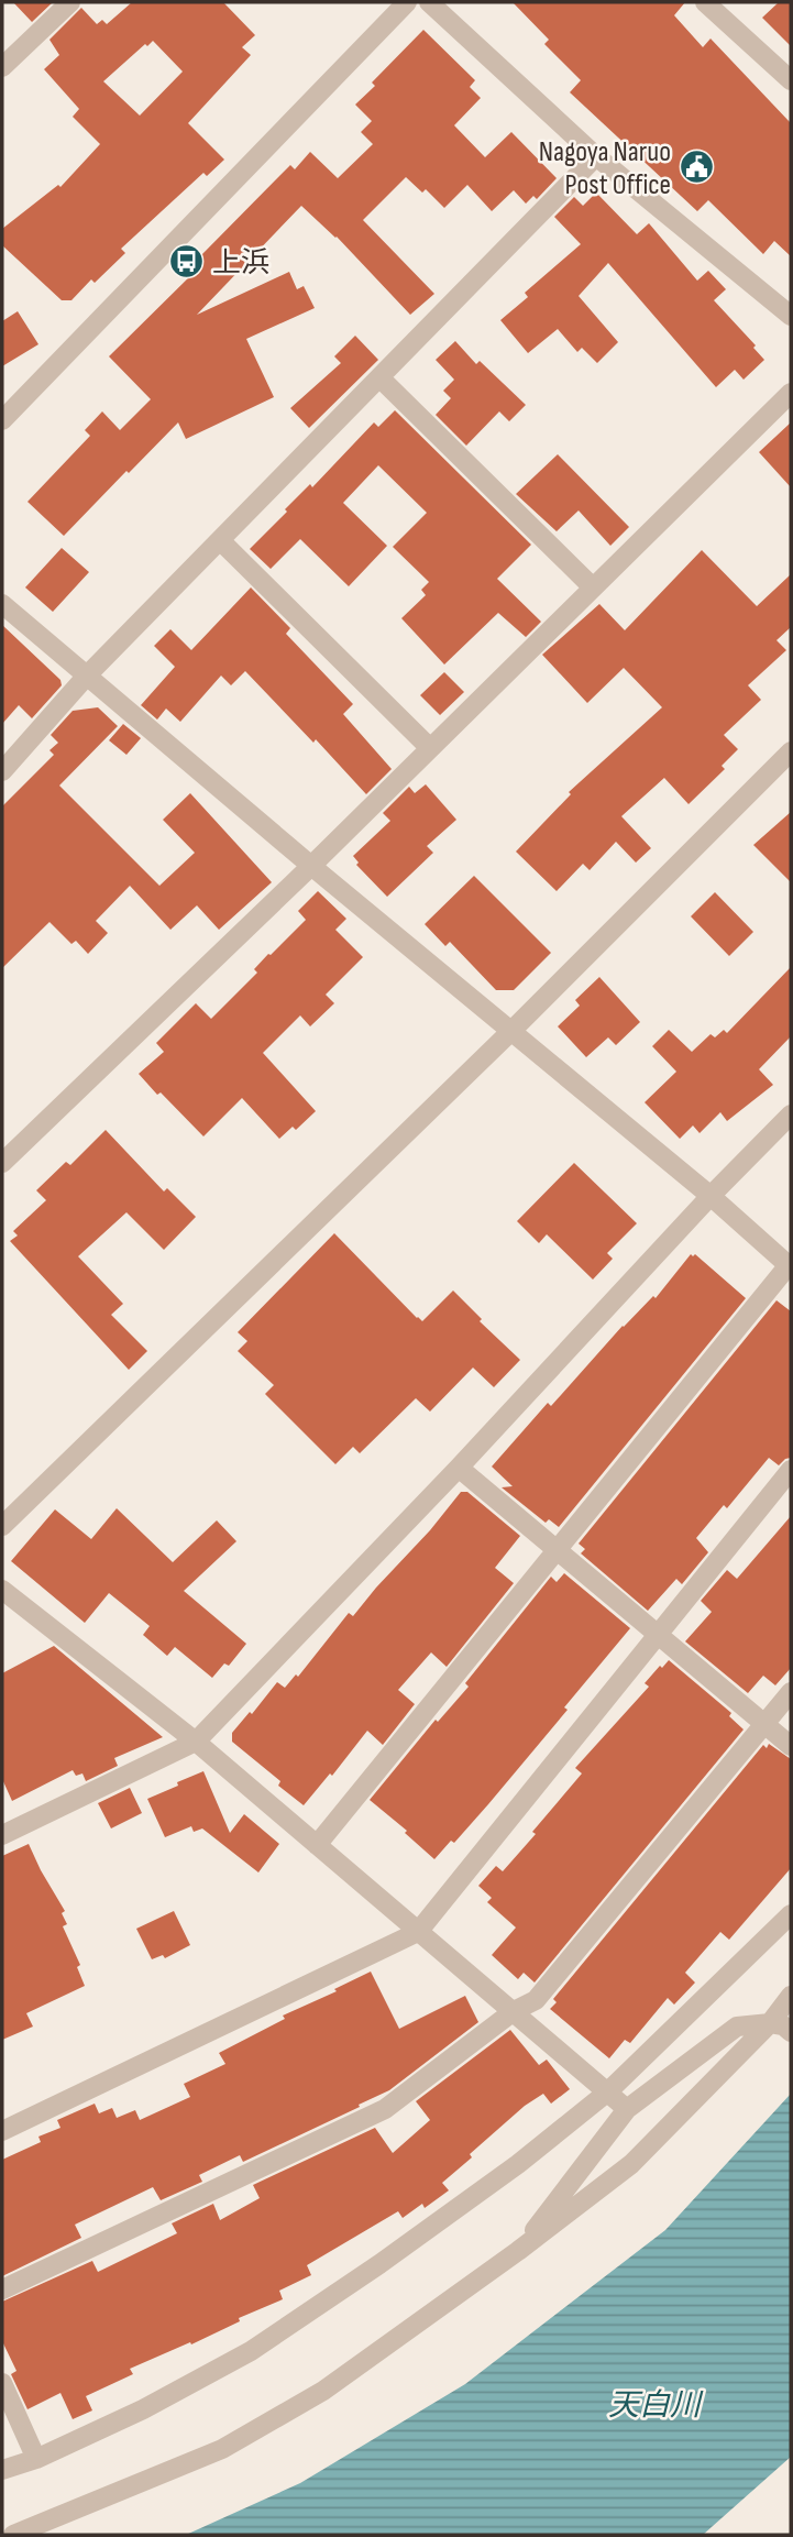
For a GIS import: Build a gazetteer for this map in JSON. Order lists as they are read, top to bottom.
{
  "water": ["天白川"],
  "places": {
    "public building": ["Nagoya Naruo Post Office"],
    "bus stop": ["上浜"]
  }
}
